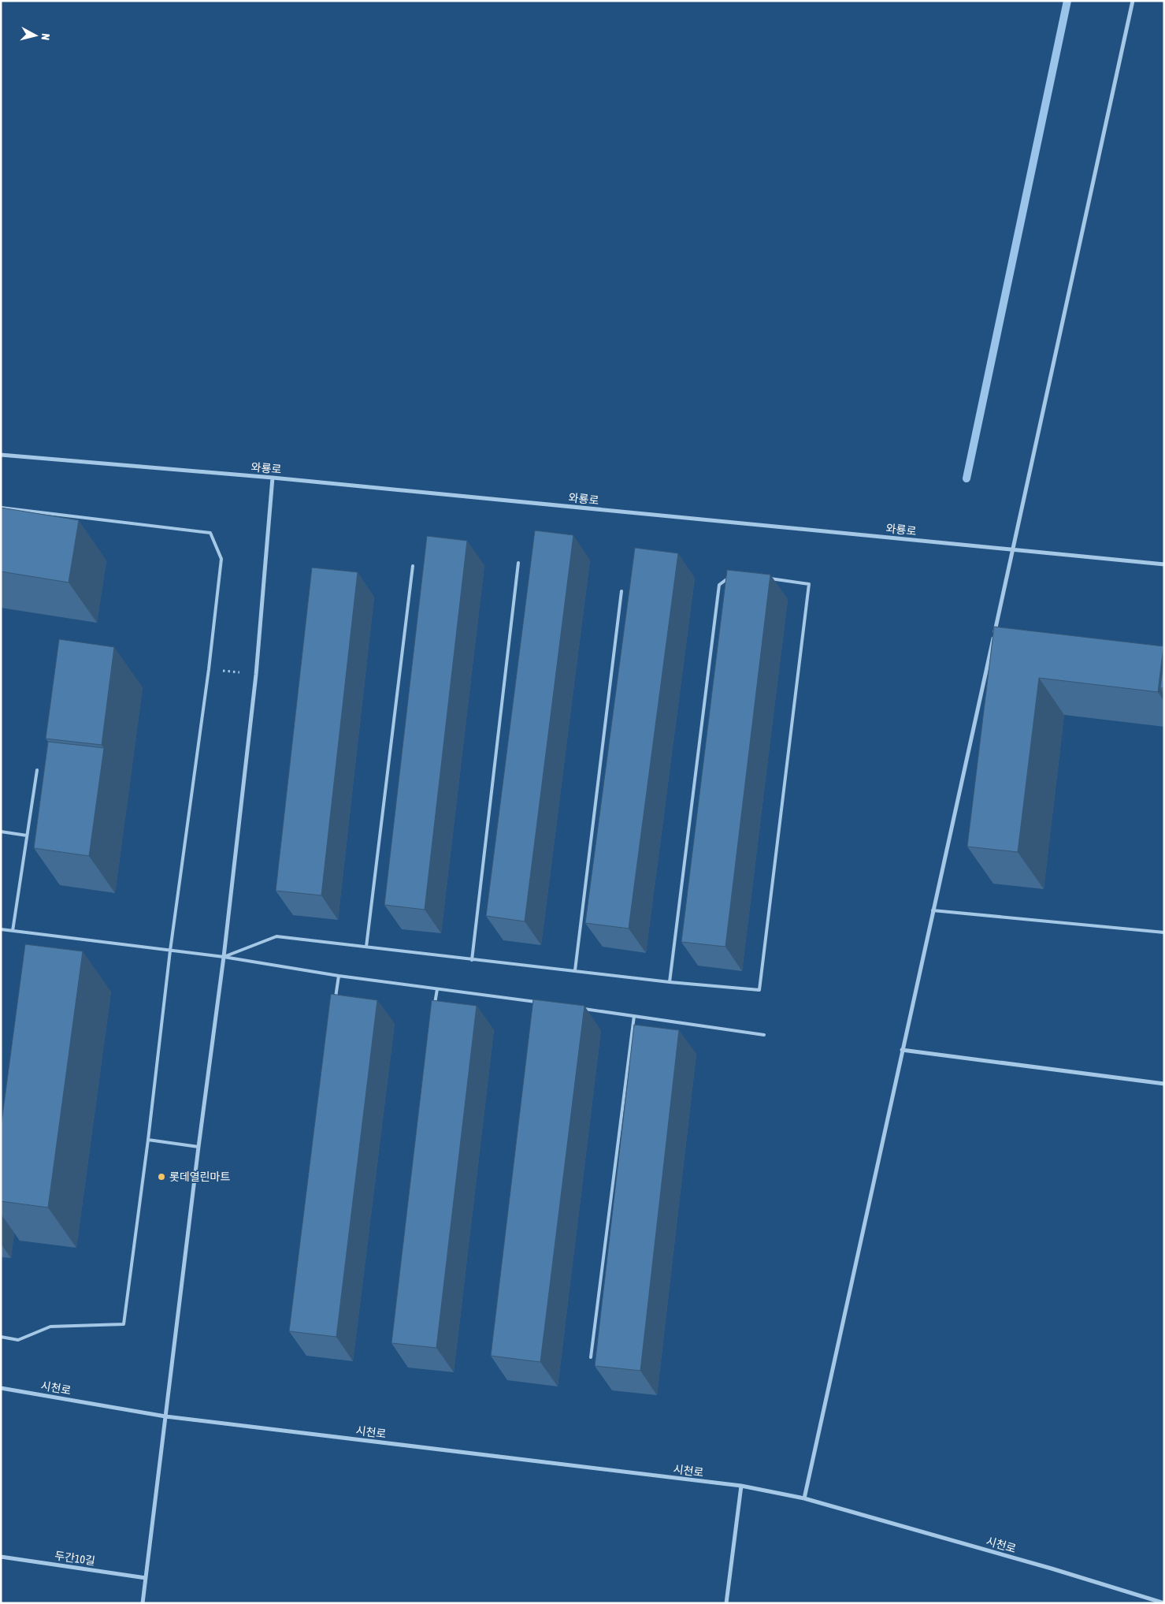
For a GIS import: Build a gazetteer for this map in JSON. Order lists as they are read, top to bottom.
{
  "streets": {
    "street": ["와룡로", "시천로", "두간10길"]
  },
  "places": ["롯데열린마트"],
  "north": "right"
}
